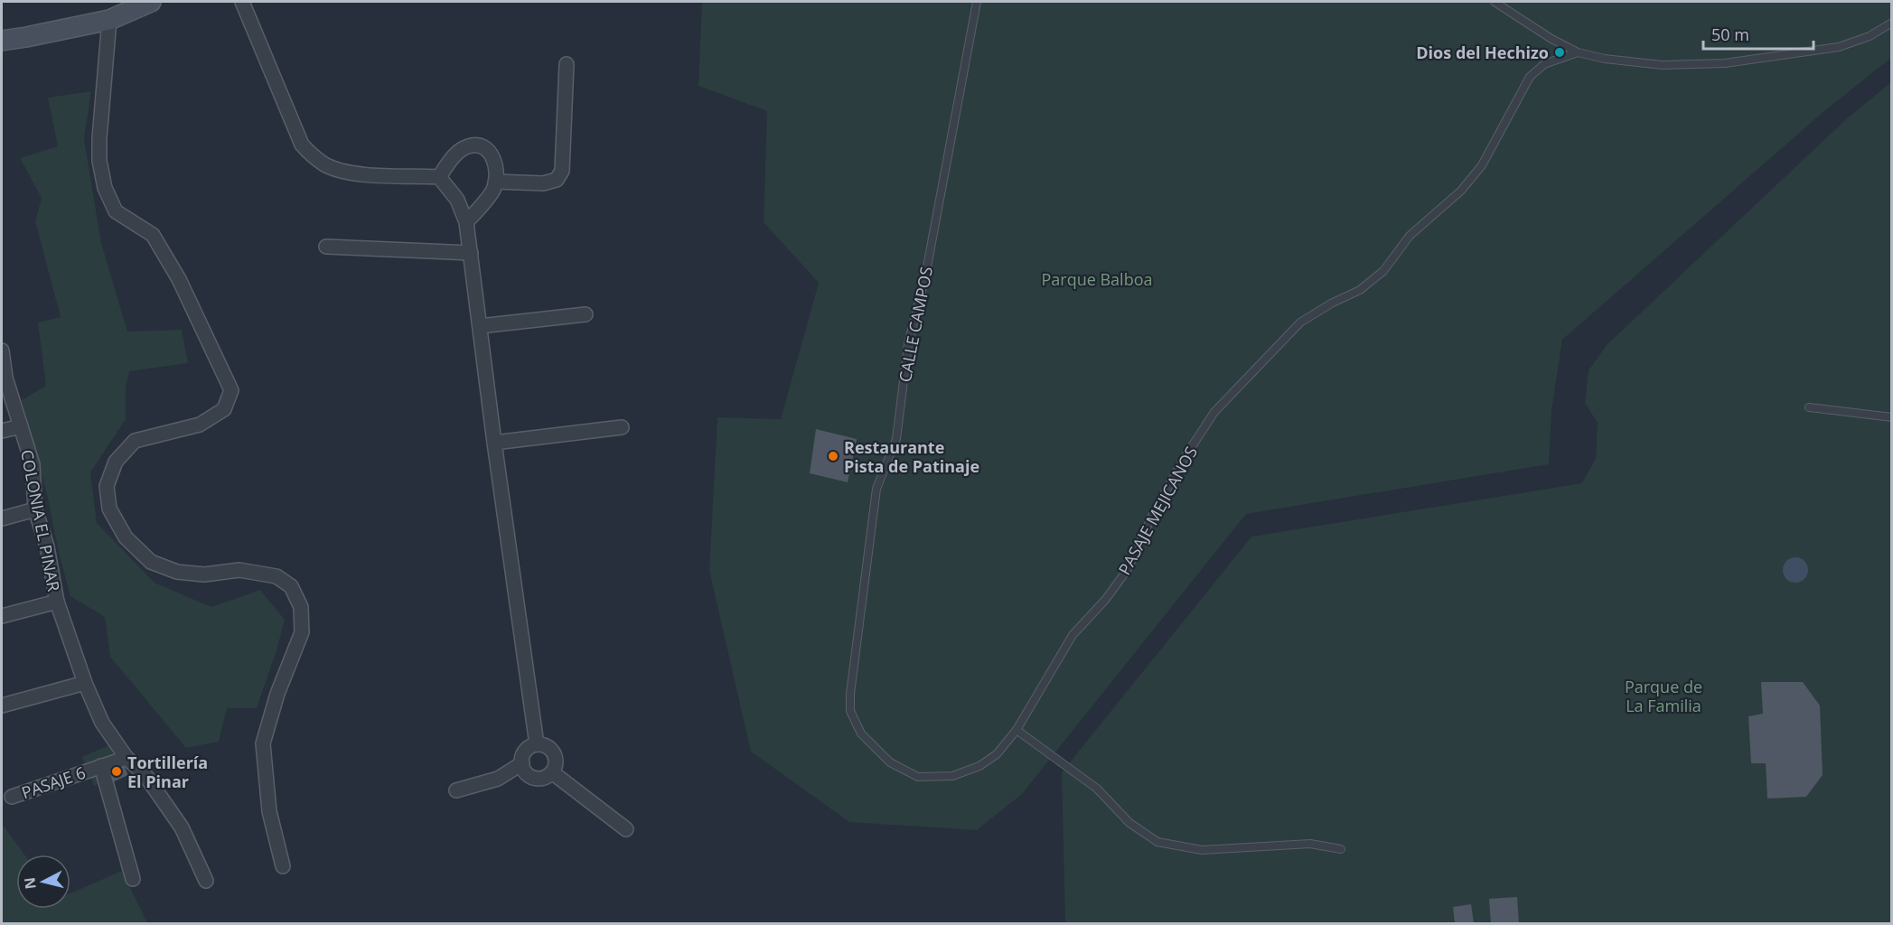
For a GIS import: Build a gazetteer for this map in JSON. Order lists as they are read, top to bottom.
{
  "streets": {
    "street": ["COLONIA EL PINAR", "PASAJE 6"],
    "lane": ["CALLE CAMPOS", "PASAJE MEJICANOS"]
  },
  "crossings": [
    ["CALLE CAMPOS", "PASAJE MEJICANOS"],
    ["COLONIA EL PINAR", "PASAJE 6"]
  ],
  "parks": ["Parque Balboa", "Parque de La Familia"],
  "places": ["Dios del Hechizo", "Restaurante Pista de Patinaje", "Tortillería El Pinar"],
  "scale_bar": "50 m",
  "north": "left"
}
